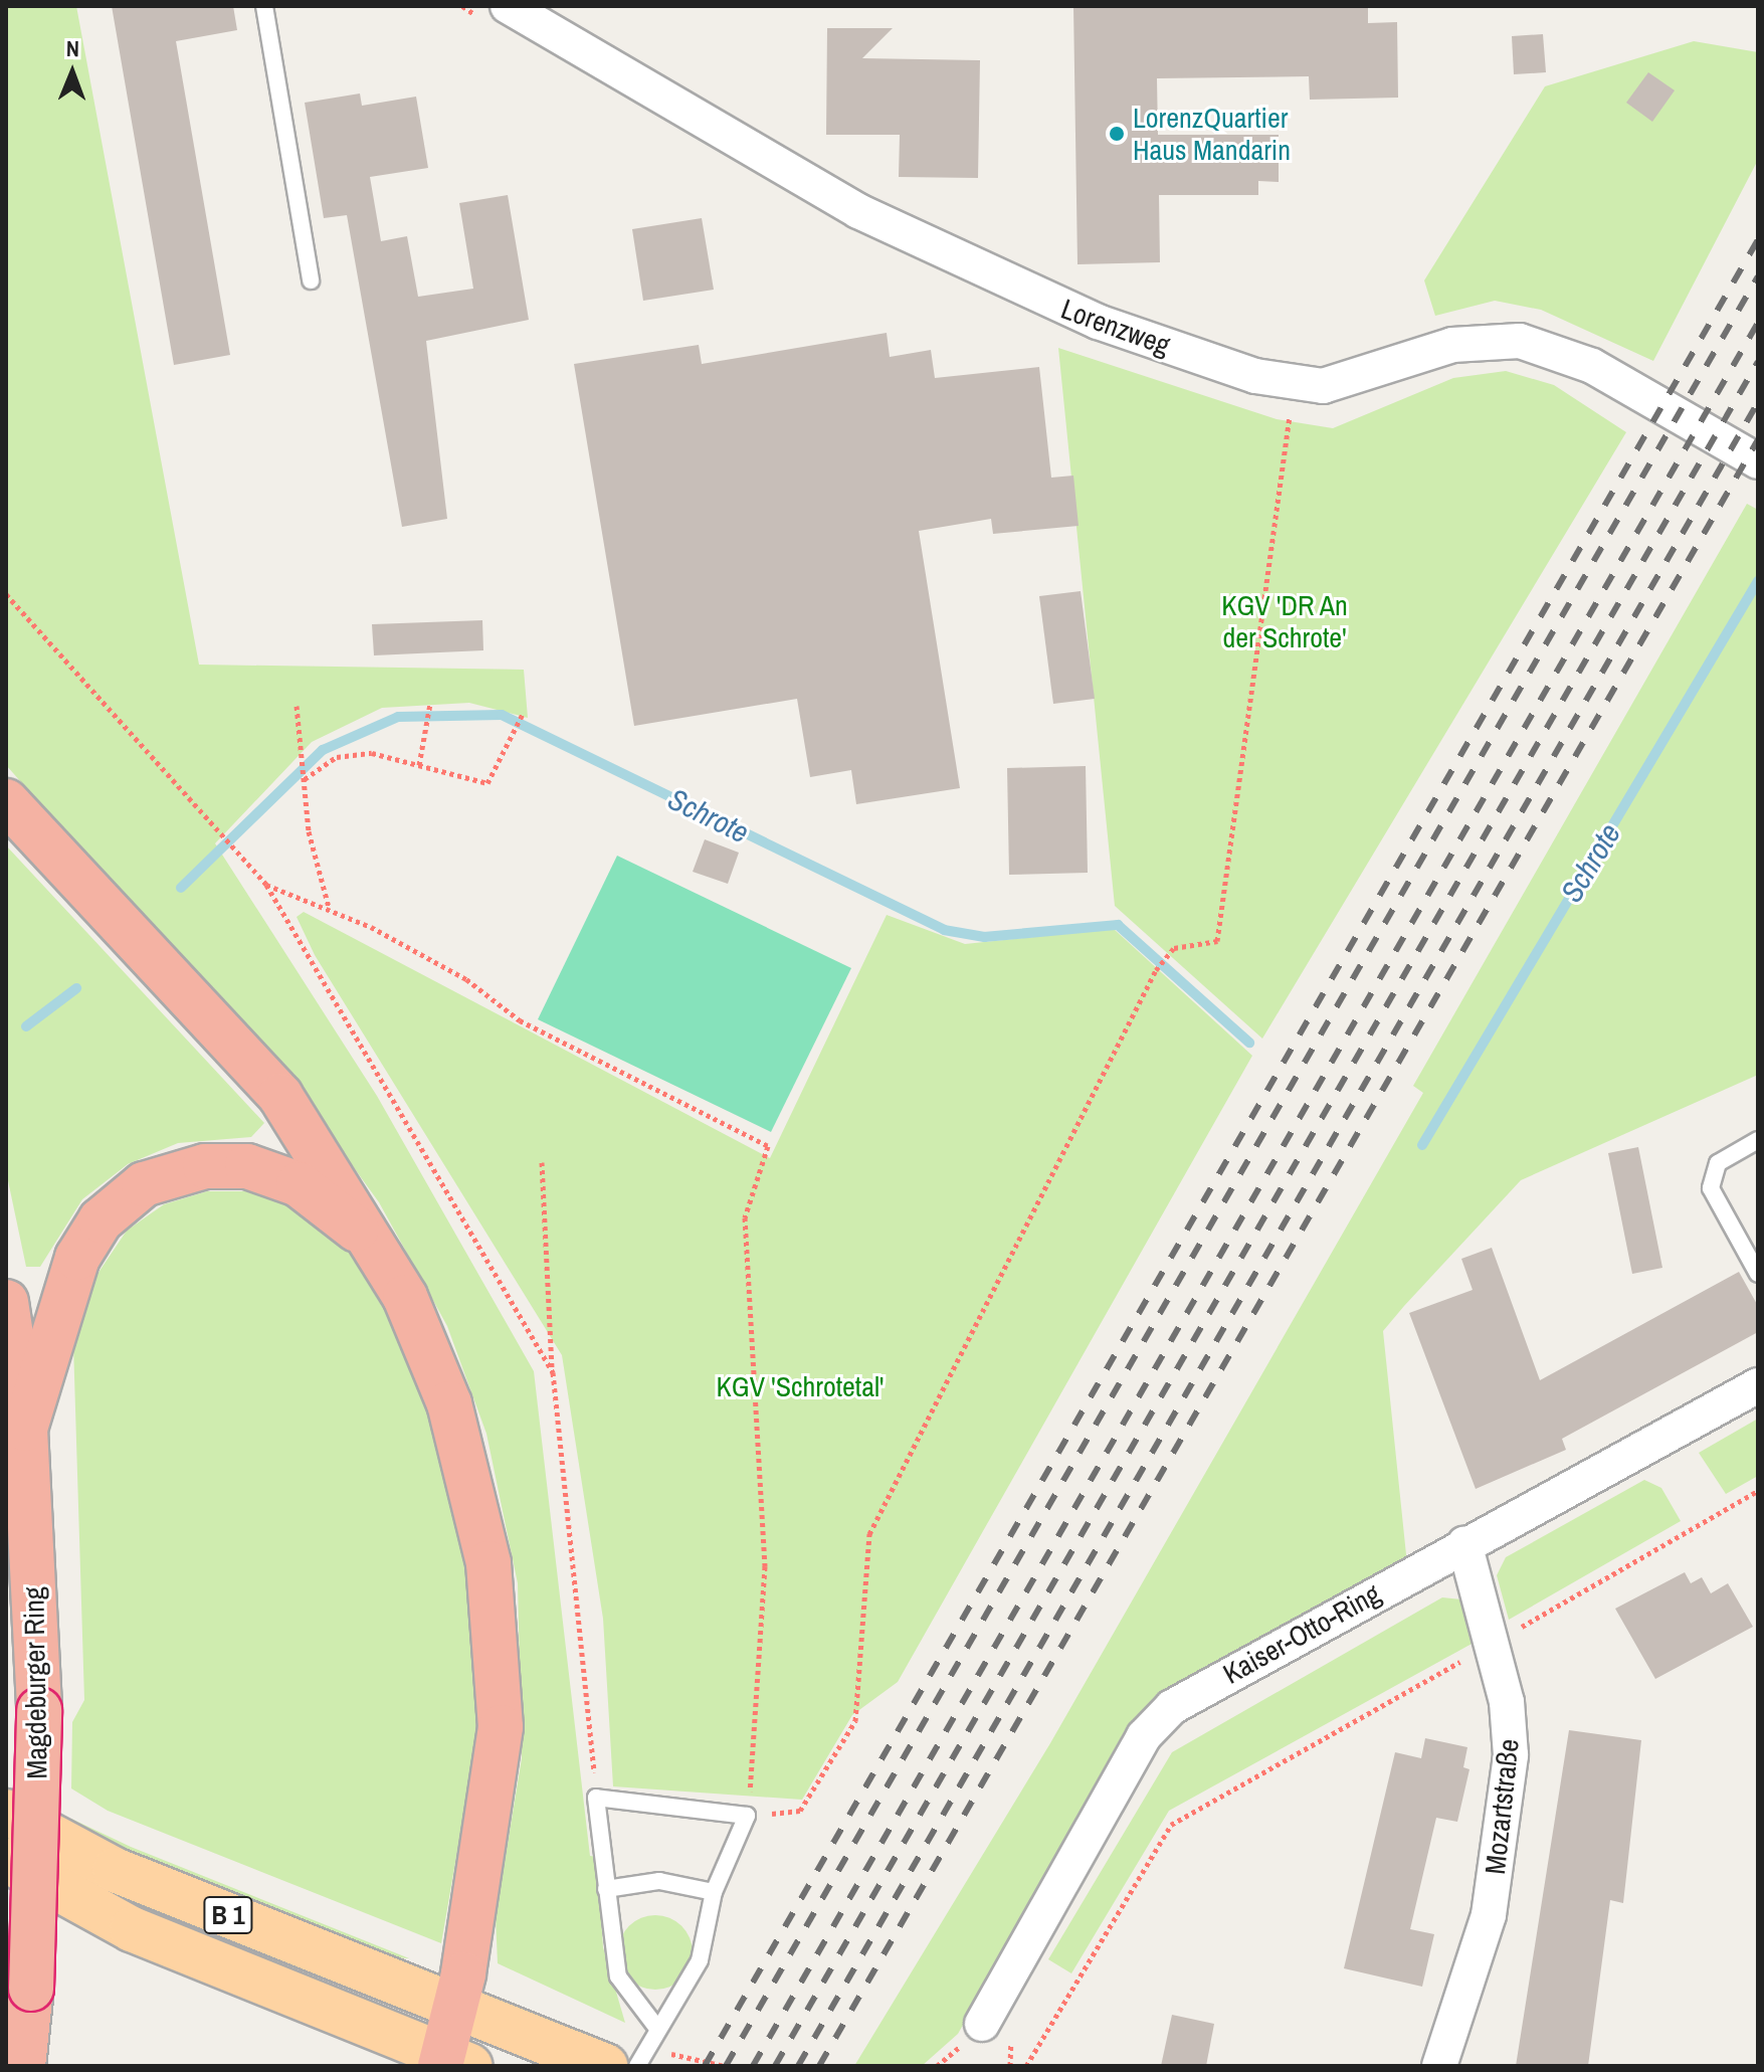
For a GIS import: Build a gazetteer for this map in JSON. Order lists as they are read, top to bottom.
{
  "streets": {
    "highway": ["Magdeburger Ring"],
    "main road": ["B 1"],
    "street": ["Lorenzweg", "Kaiser-Otto-Ring", "Mozartstraße"]
  },
  "crossings": [
    ["Kaiser-Otto-Ring", "Mozartstraße"]
  ],
  "water": ["Schrote"],
  "parks": ["KGV 'DR An der Schrote'", "KGV 'Schrotetal'"],
  "places": ["LorenzQuartier Haus Mandarin"],
  "north": "top"
}
